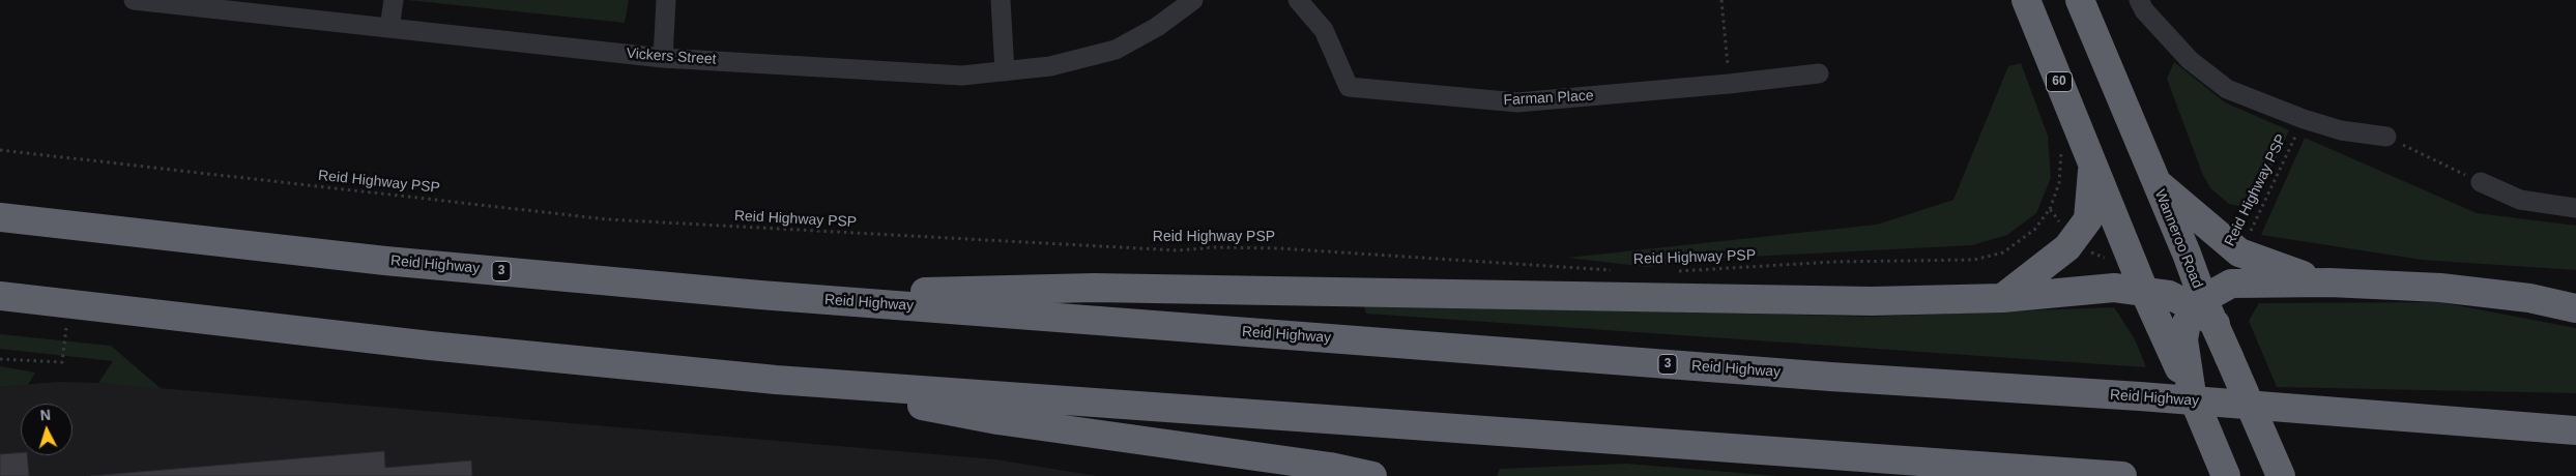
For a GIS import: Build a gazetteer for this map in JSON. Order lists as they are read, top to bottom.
{
  "streets": {
    "highway": [
      "60",
      "Wanneroo Road",
      "Reid Highway",
      "3"
    ],
    "street": ["Vickers Street", "Farman Place"],
    "path": ["Reid Highway PSP"]
  },
  "crossings": [
    ["60", "Reid Highway PSP"]
  ],
  "north": "top"
}
